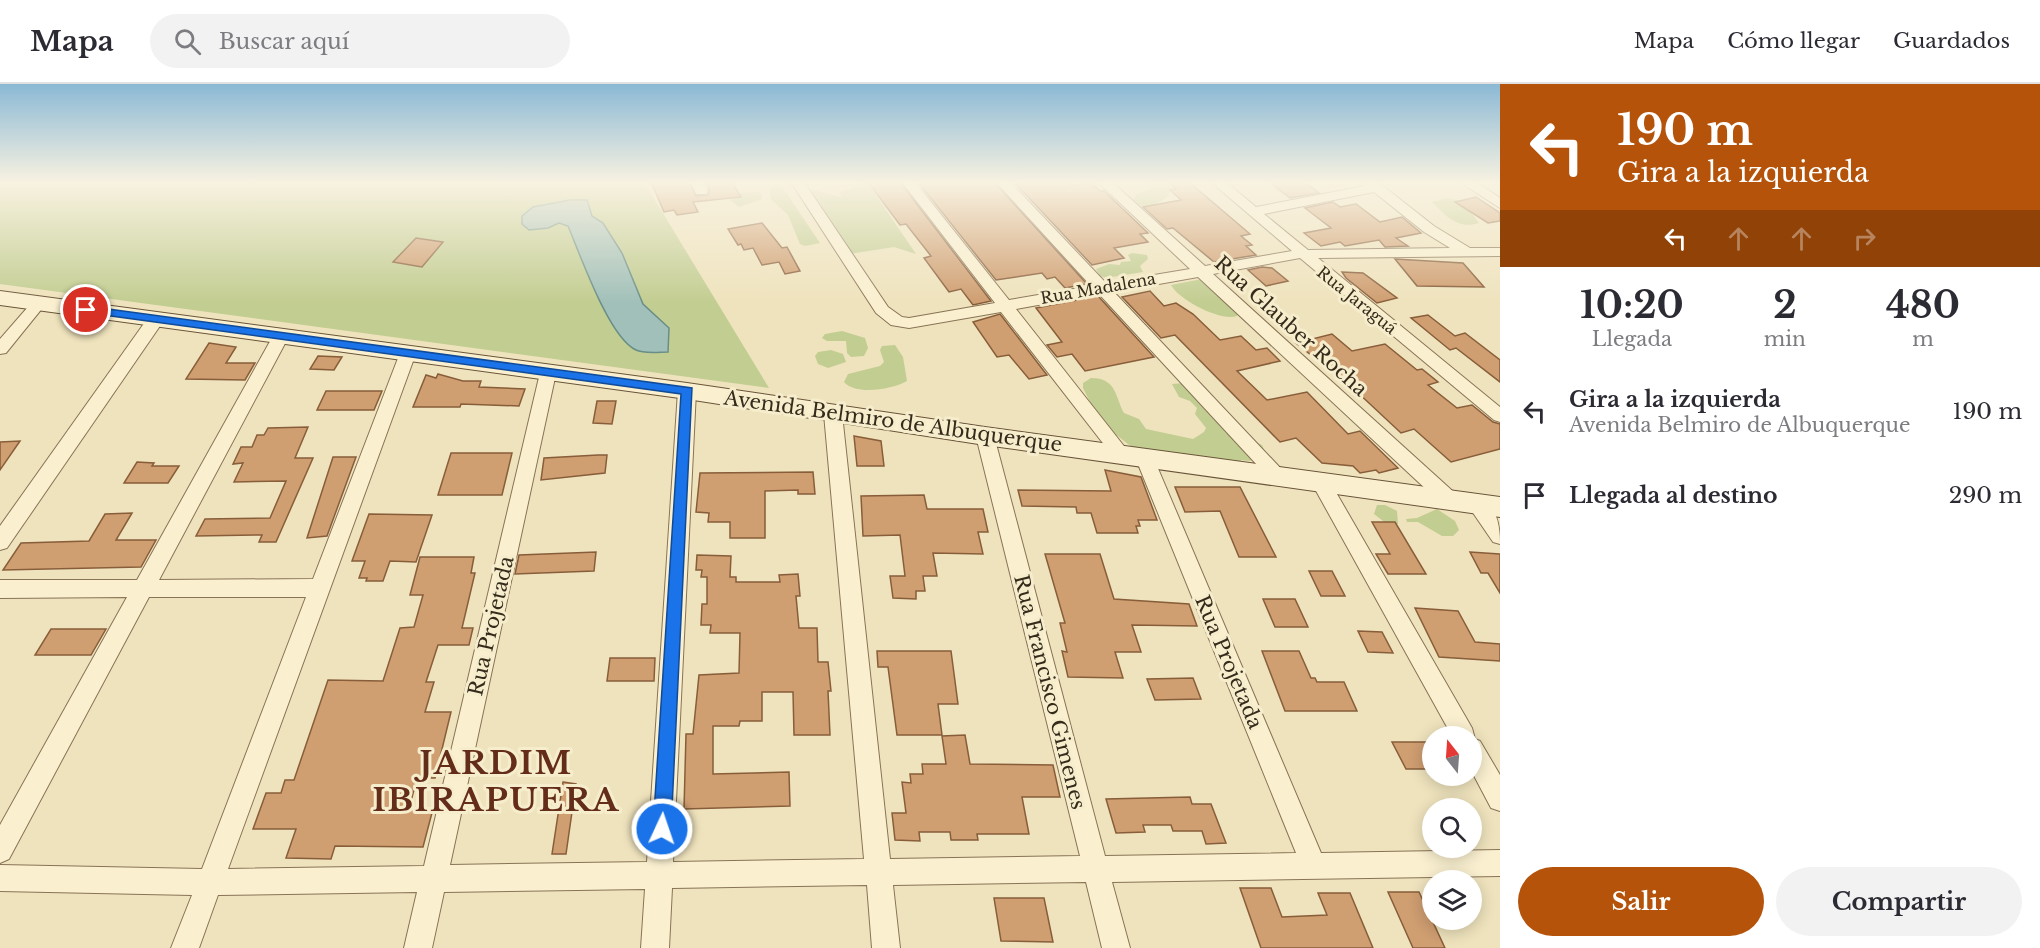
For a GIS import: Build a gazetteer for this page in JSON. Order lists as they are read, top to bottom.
{
  "streets": {
    "main road": ["Avenida Belmiro de Albuquerque"],
    "street": [
      "Rua Madalena",
      "Rua Jaraguá",
      "Rua Glauber Rocha",
      "Rua Projetada",
      "Rua Francisco Gimenes"
    ]
  },
  "crossings": [
    ["Rua Madalena", "Rua Jaraguá"],
    ["Rua Madalena", "Rua Glauber Rocha"],
    ["Rua Madalena", "Rua Projetada"],
    ["Rua Glauber Rocha", "Avenida Belmiro de Albuquerque"],
    ["Avenida Belmiro de Albuquerque", "Rua Projetada"],
    ["Avenida Belmiro de Albuquerque", "Rua Francisco Gimenes"]
  ],
  "districts": ["JARDIM IBIRAPUERA"],
  "north": "top",
  "page": {
    "header": "Mapa",
    "search": "Buscar aquí",
    "nav": ["Mapa", "Cómo llegar", "Guardados"],
    "turn": ["190 m", "Gira a la izquierda"],
    "eta": [
      "10:20",
      "Llegada",
      "2",
      "min",
      "480",
      "m"
    ],
    "list": [
      {
        "name": "Gira a la izquierda",
        "note": "Avenida Belmiro de Albuquerque",
        "value": "190 m"
      },
      {
        "name": "Llegada al destino",
        "value": "290 m"
      }
    ],
    "buttons": ["Salir", "Compartir"]
  }
}
